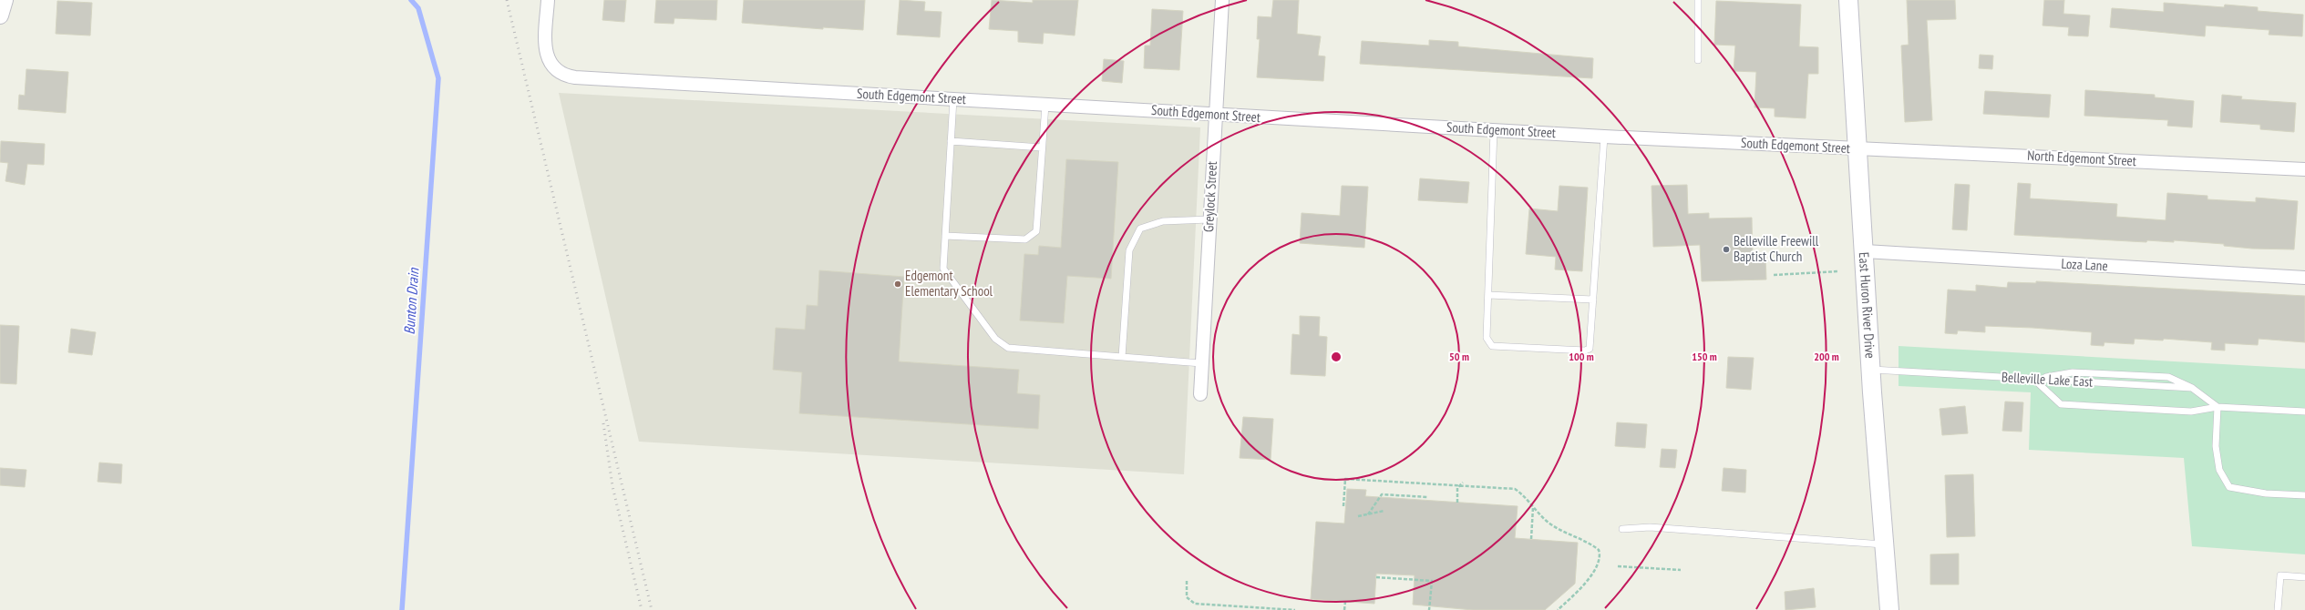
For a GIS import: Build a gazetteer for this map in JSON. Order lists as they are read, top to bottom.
{
  "streets": {
    "main road": ["East Huron River Drive"],
    "street": [
      "South Edgemont Street",
      "North Edgemont Street",
      "Greylock Street",
      "Loza Lane"
    ],
    "lane": ["Belleville Lake East"]
  },
  "crossings": [
    ["South Edgemont Street", "North Edgemont Street"],
    ["South Edgemont Street", "Greylock Street"],
    ["South Edgemont Street", "East Huron River Drive"],
    ["North Edgemont Street", "East Huron River Drive"],
    ["Loza Lane", "East Huron River Drive"],
    ["East Huron River Drive", "Belleville Lake East"]
  ],
  "water": ["Bunton Drain"],
  "places": ["Belleville Freewill Baptist Church", "Edgemont Elementary School"],
  "rings": [
    "50 m",
    "100 m",
    "150 m",
    "200 m"
  ]
}
